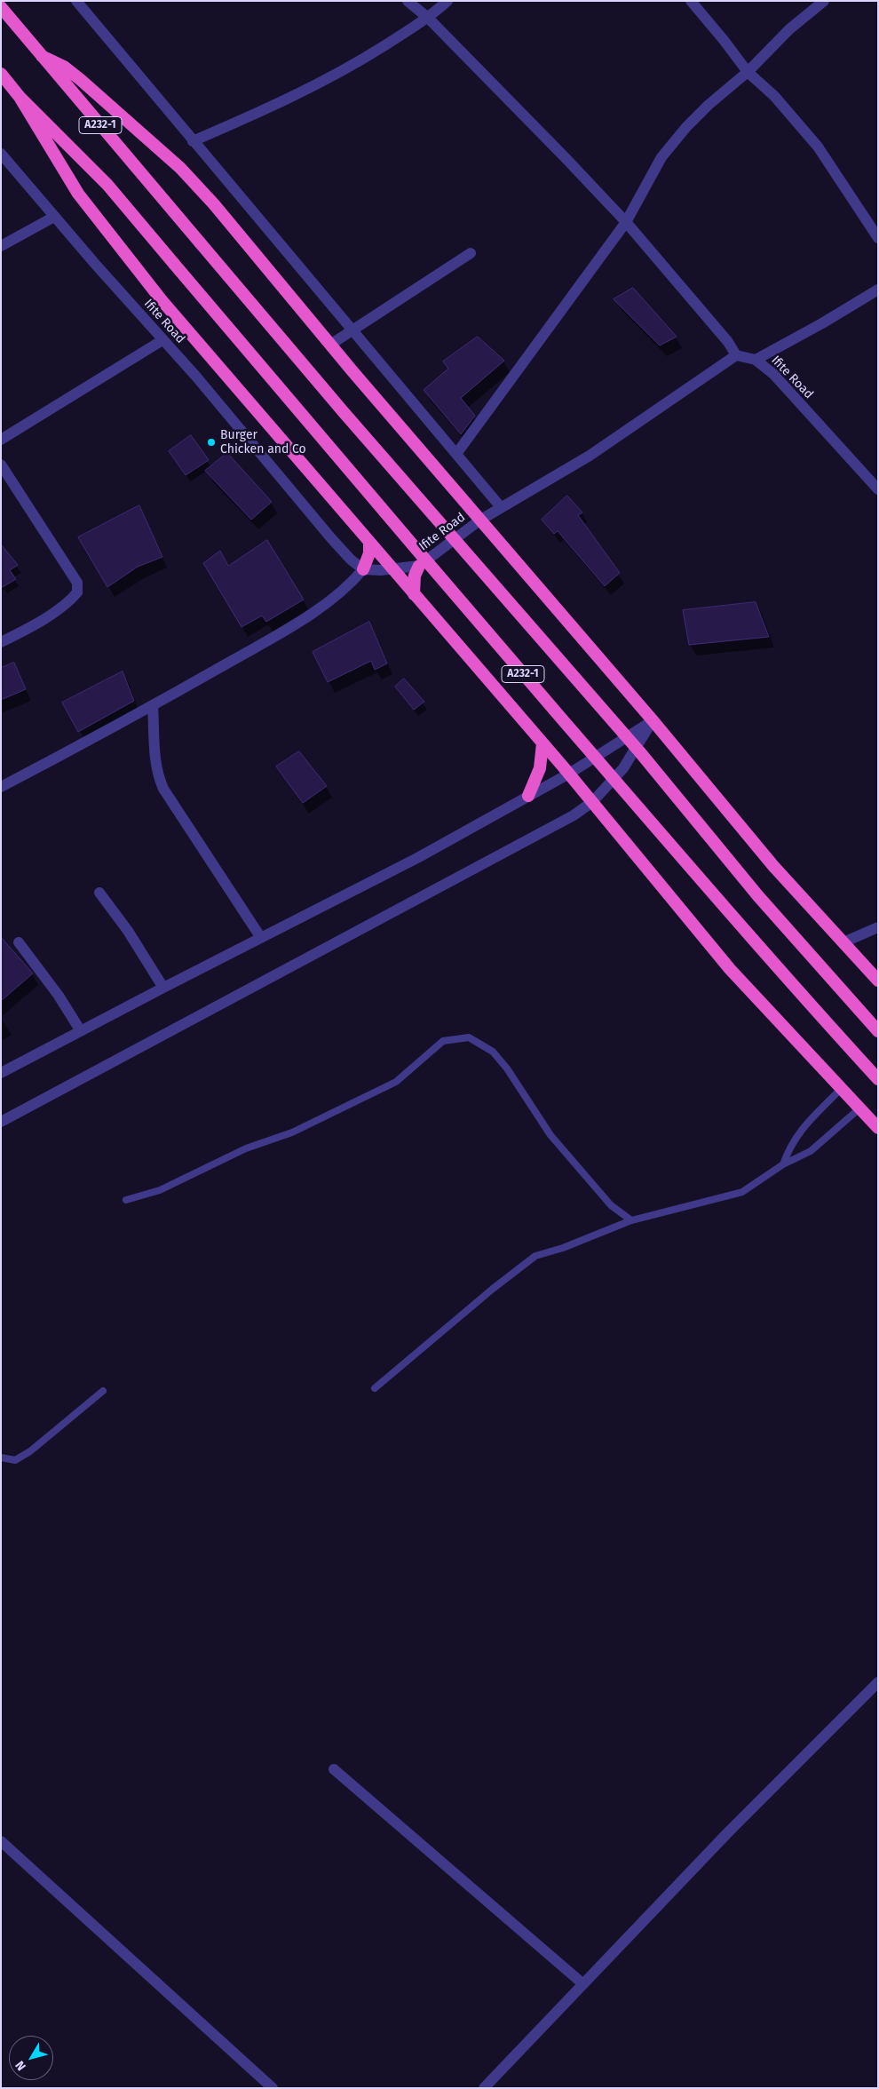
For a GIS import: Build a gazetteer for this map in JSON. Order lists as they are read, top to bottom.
{
  "streets": {
    "highway": ["A232-1"],
    "street": ["Ifite Road"]
  },
  "places": ["Burger Chicken and Co"],
  "north": "bottom left"
}
